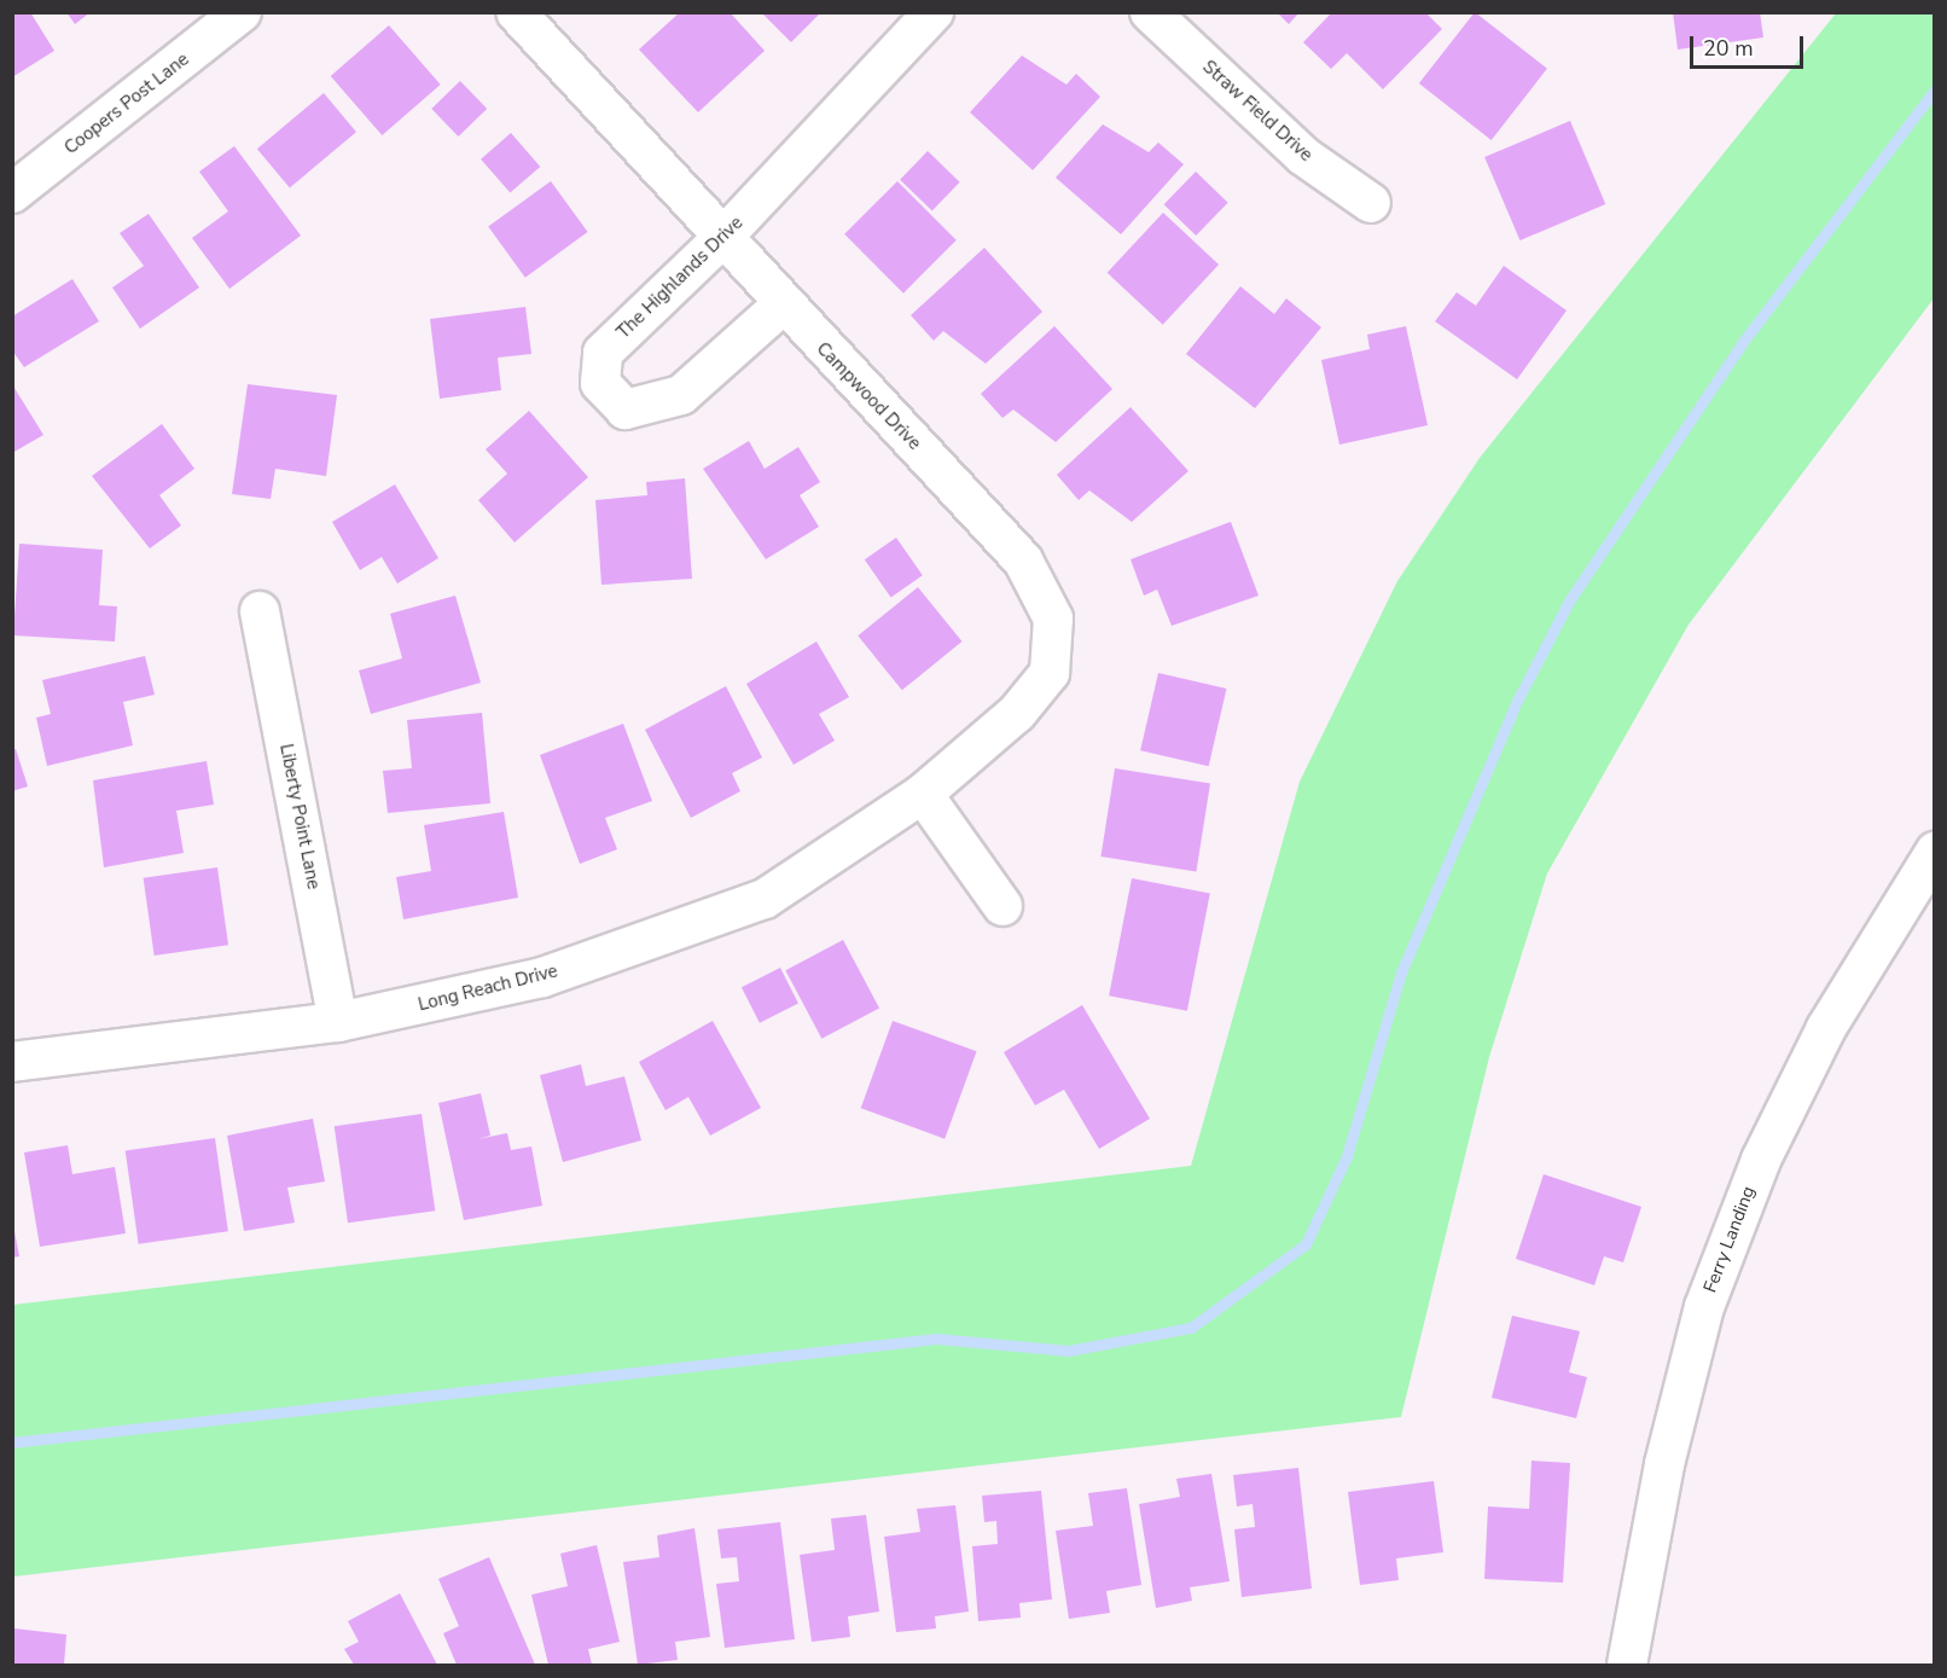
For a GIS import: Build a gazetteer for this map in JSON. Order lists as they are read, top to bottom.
{
  "streets": {
    "street": [
      "Coopers Post Lane",
      "Straw Field Drive",
      "The Highlands Drive",
      "Campwood Drive",
      "Liberty Point Lane",
      "Long Reach Drive",
      "Ferry Landing"
    ]
  },
  "crossings": [
    ["The Highlands Drive", "Campwood Drive"],
    ["Campwood Drive", "Long Reach Drive"],
    ["Liberty Point Lane", "Long Reach Drive"]
  ],
  "scale_bar": "20 m"
}
